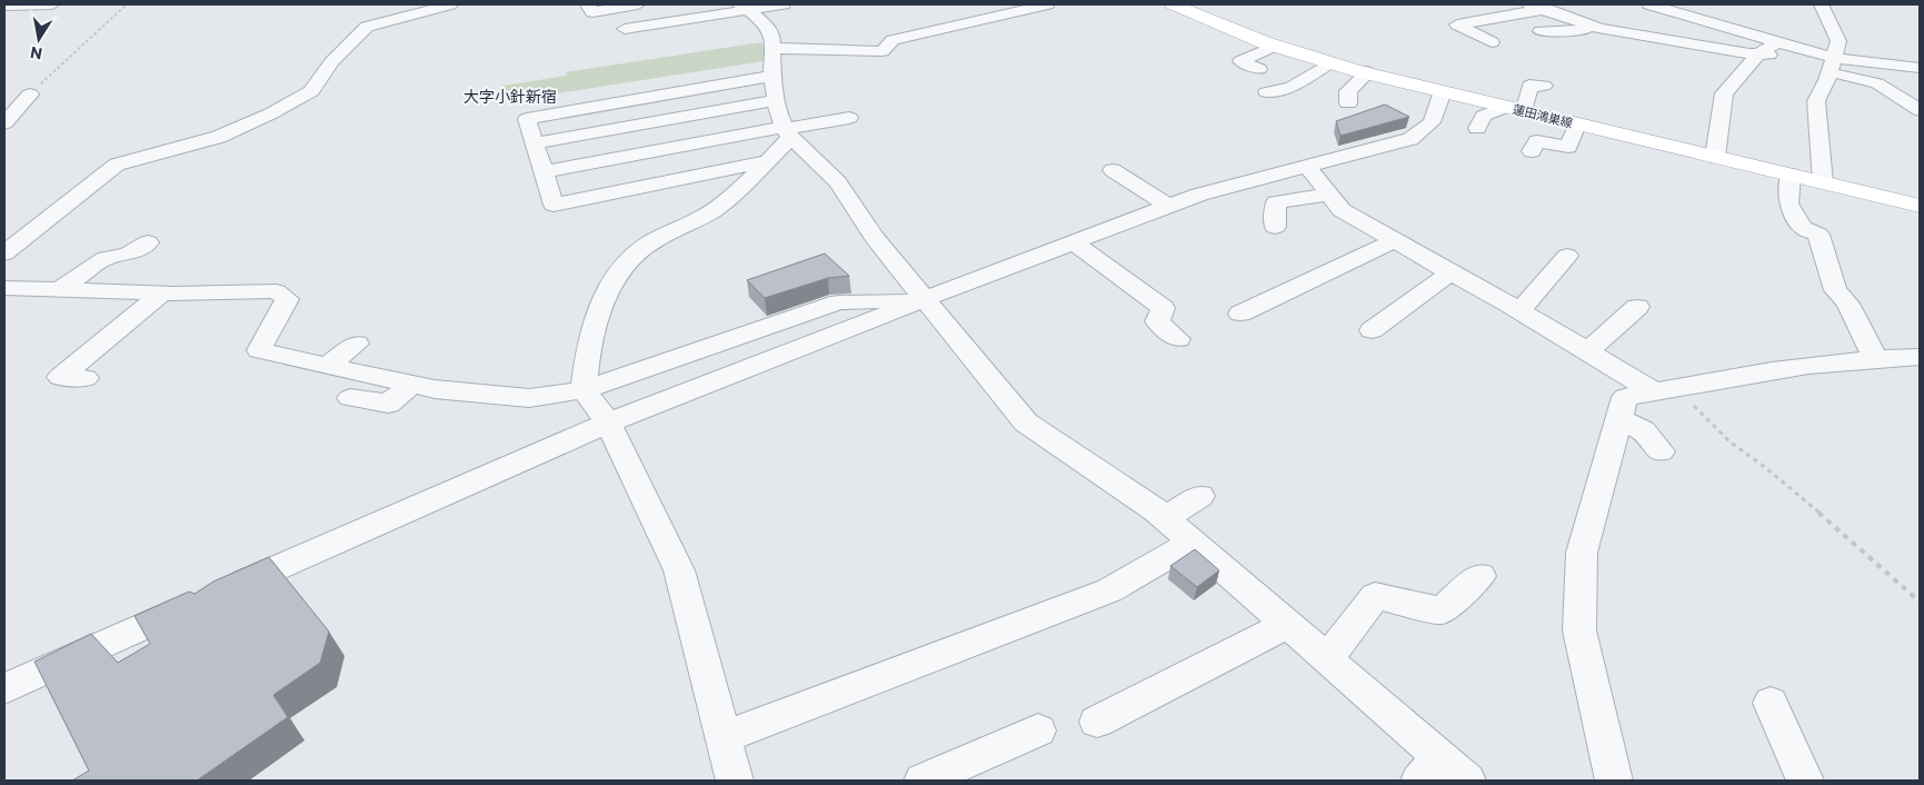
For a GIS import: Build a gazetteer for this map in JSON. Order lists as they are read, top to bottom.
{
  "streets": {
    "main road": ["蓮田鴻巣線"]
  },
  "districts": ["大字小針新宿"],
  "north": "bottom"
}
